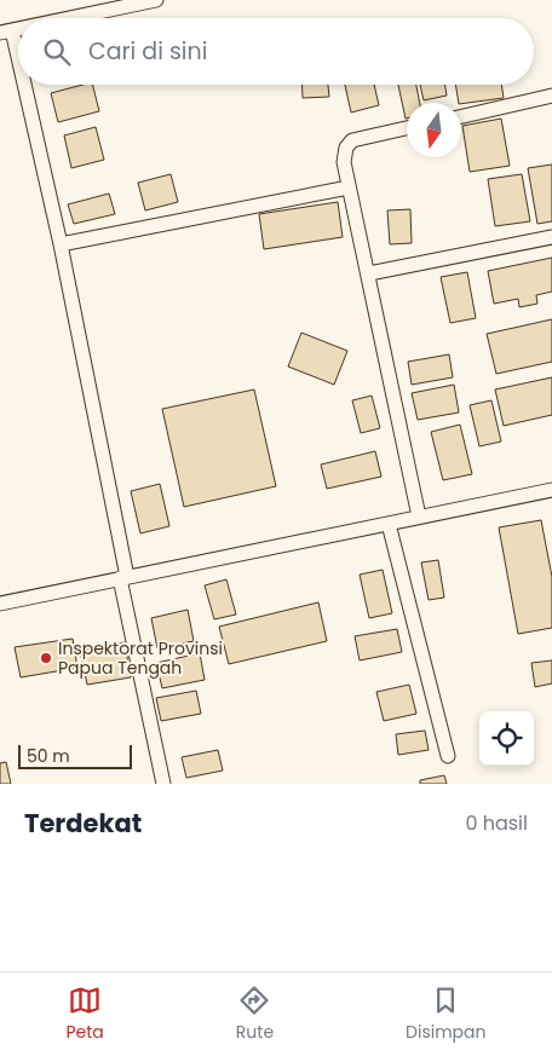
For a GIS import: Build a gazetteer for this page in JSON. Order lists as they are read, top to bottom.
{
  "places": ["Inspektorat Provinsi Papua Tengah"],
  "scale_bar": "50 m",
  "north": "bottom",
  "page": {
    "search": "Cari di sini",
    "scale": "50 m",
    "heading": ["Terdekat", "0 hasil"],
    "nav": ["Peta", "Rute", "Disimpan"]
  }
}
